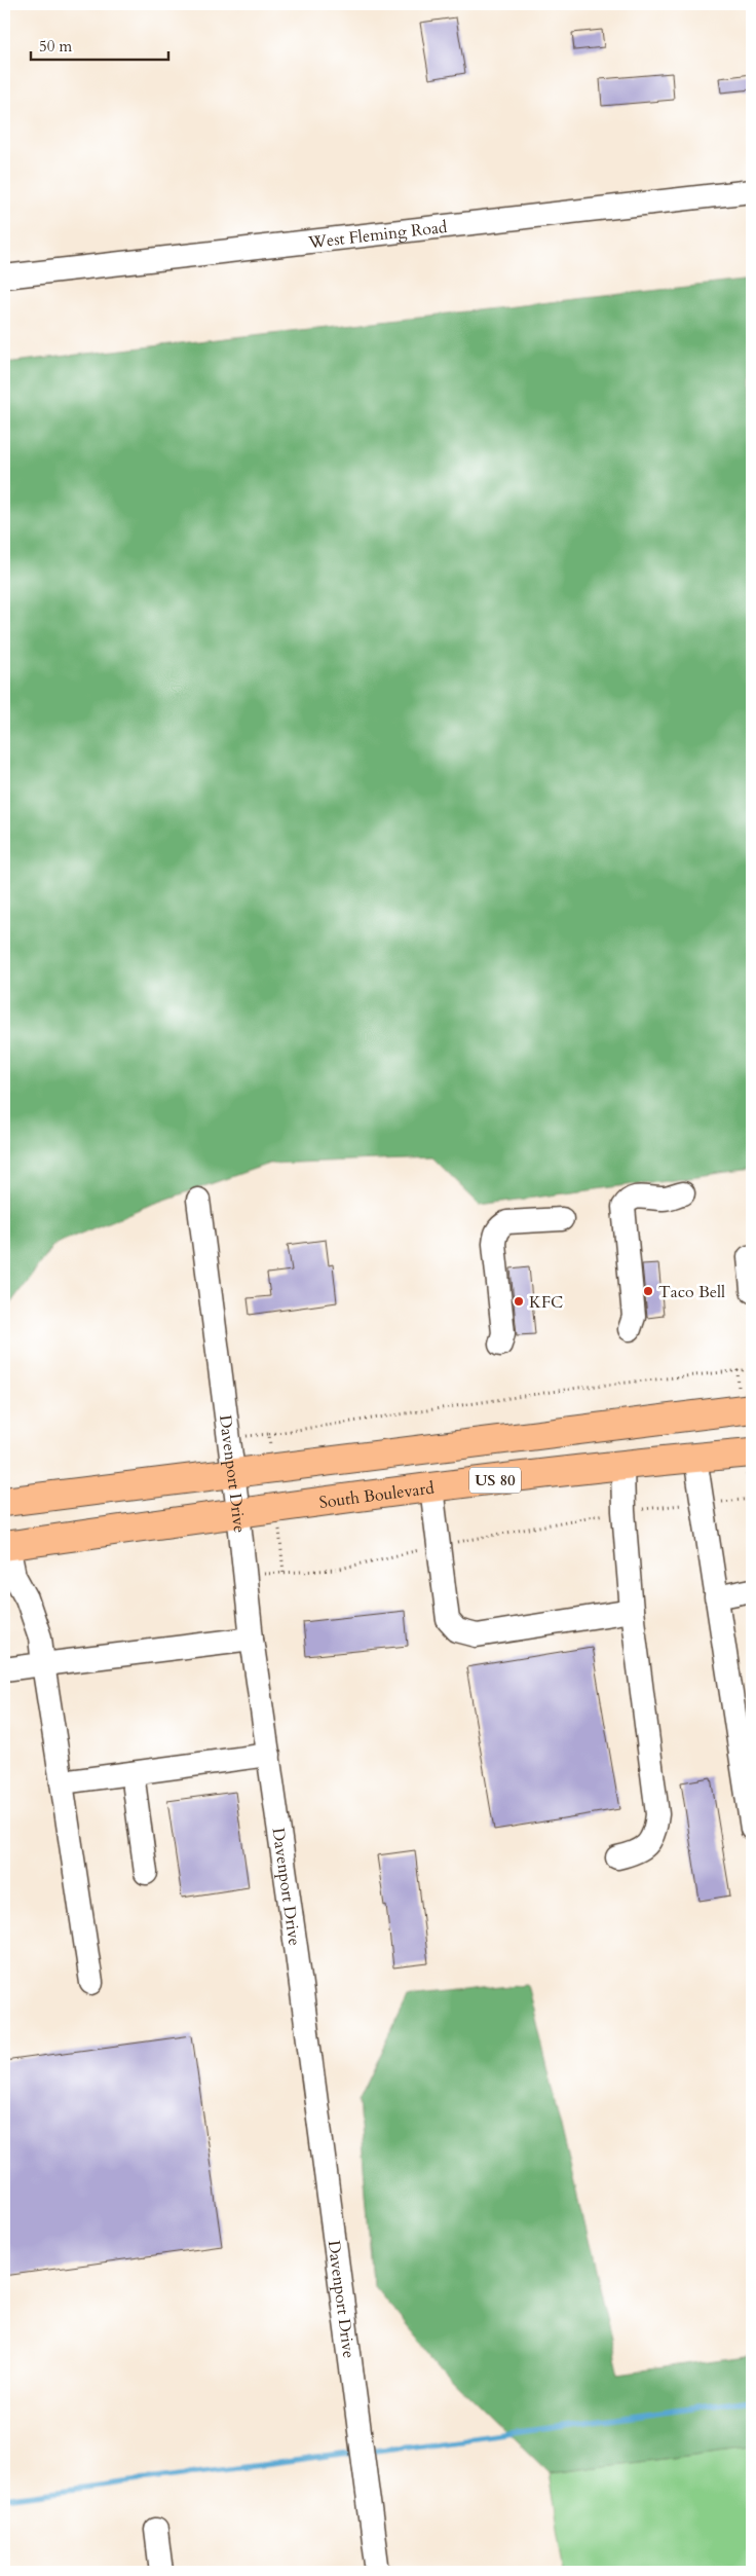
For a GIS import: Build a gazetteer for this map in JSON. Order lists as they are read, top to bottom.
{
  "streets": {
    "highway": ["US 80", "South Boulevard"],
    "street": ["West Fleming Road", "Davenport Drive"]
  },
  "crossings": [
    ["Davenport Drive", "South Boulevard"]
  ],
  "places": ["Taco Bell", "KFC"],
  "scale_bar": "50 m"
}
